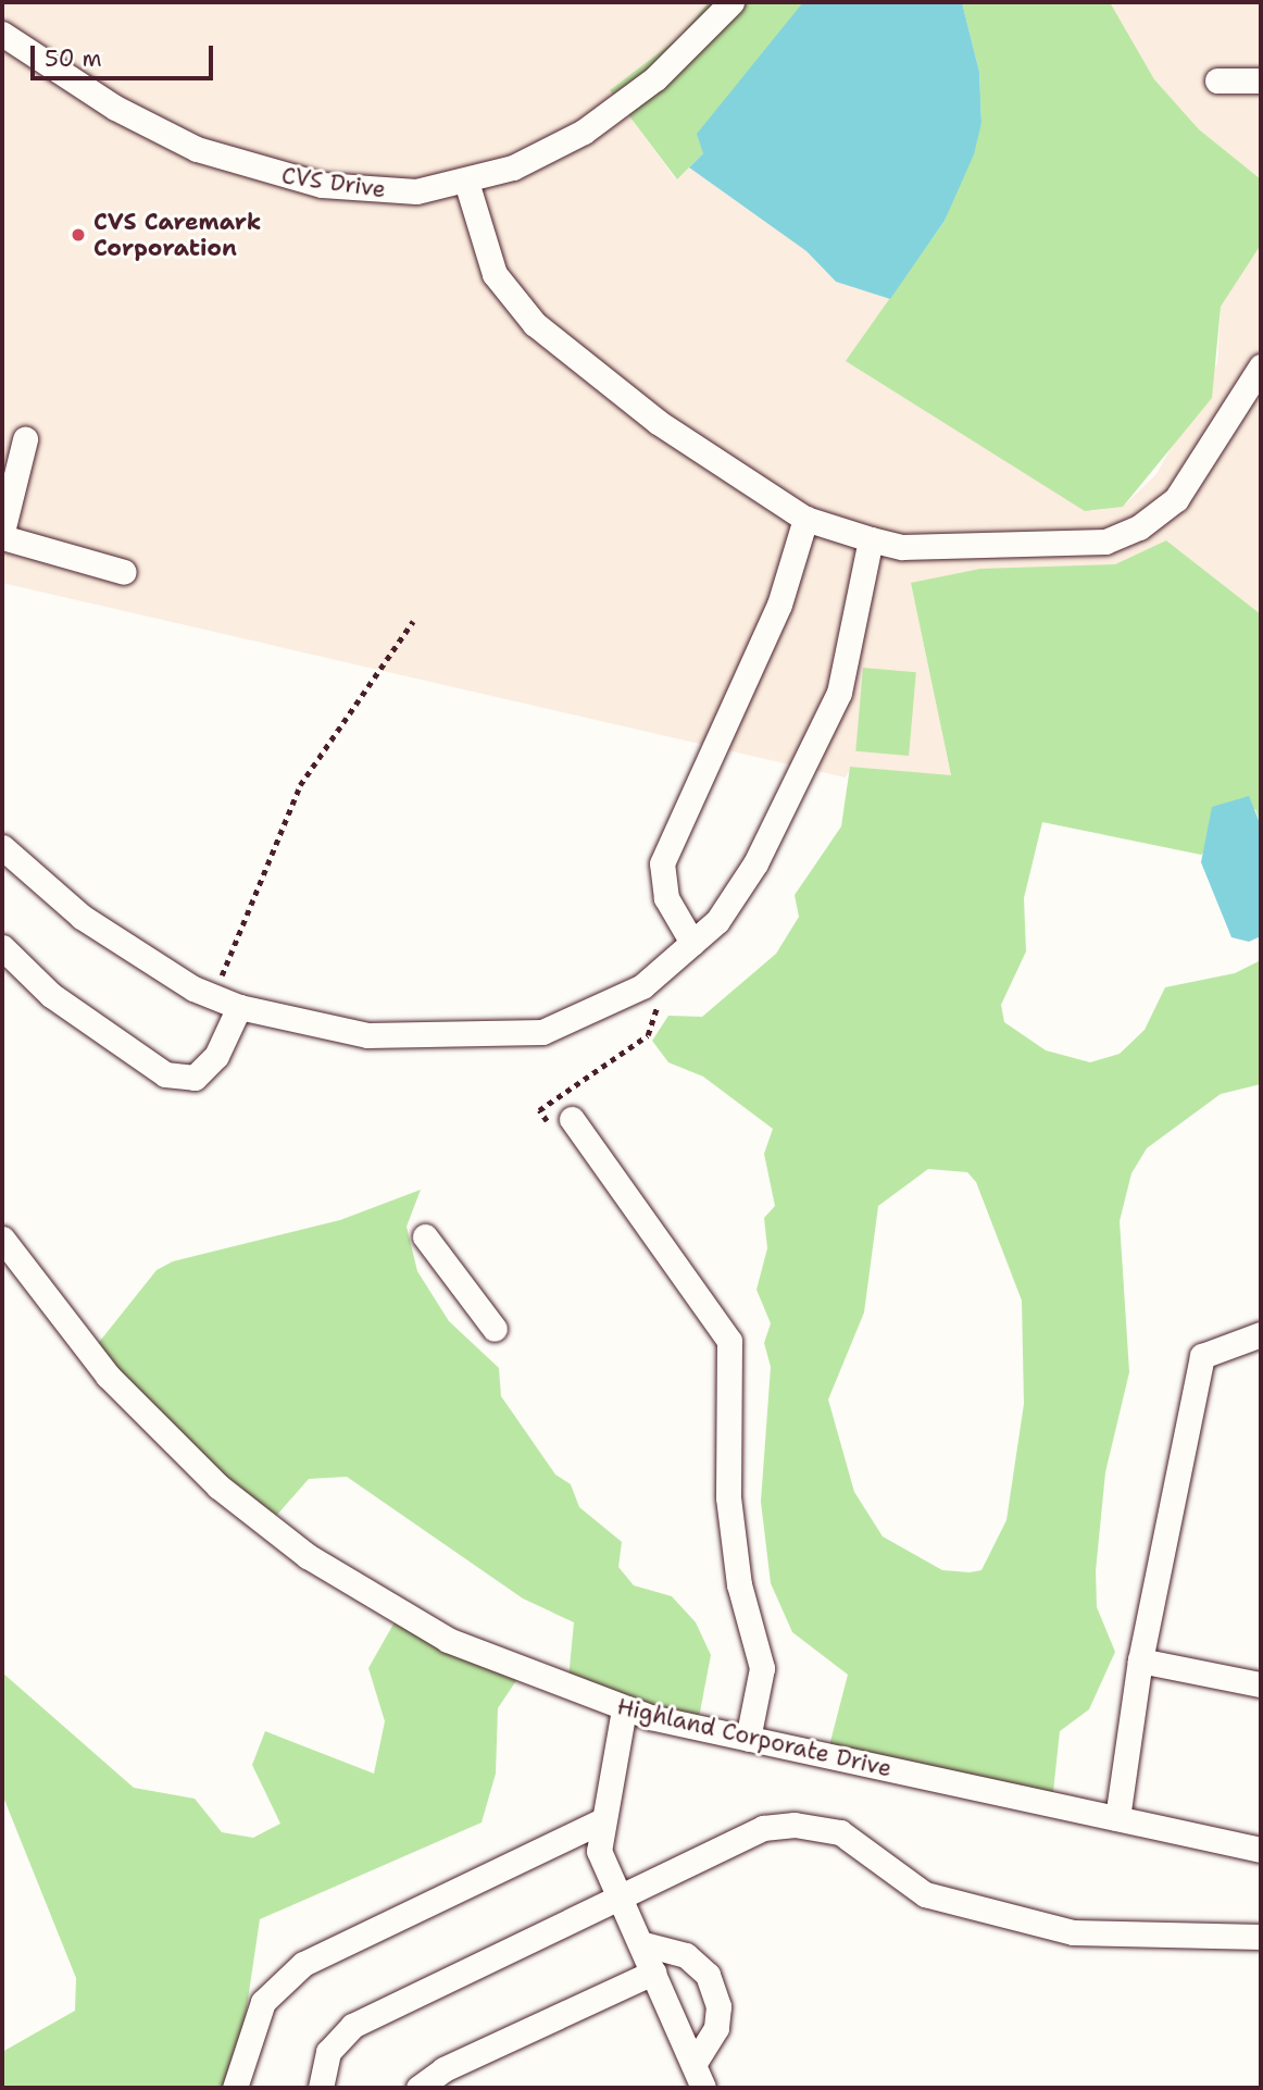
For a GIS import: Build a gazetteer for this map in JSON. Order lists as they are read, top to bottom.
{
  "streets": {
    "street": ["CVS Drive", "Highland Corporate Drive"]
  },
  "places": ["CVS Caremark Corporation"],
  "scale_bar": "50 m"
}
